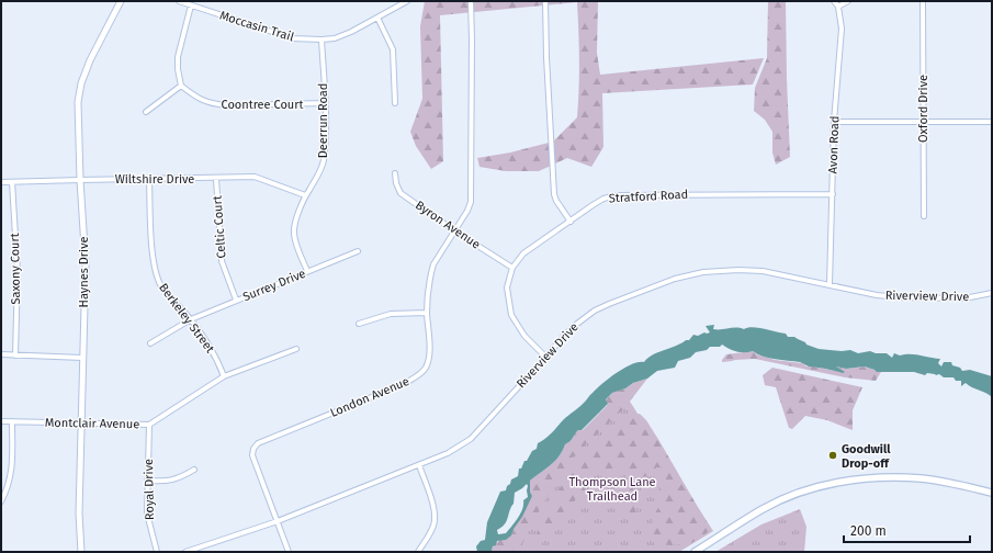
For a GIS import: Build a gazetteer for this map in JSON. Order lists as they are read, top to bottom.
{
  "streets": {
    "street": [
      "Moccasin Trail",
      "Coontree Court",
      "Oxford Drive",
      "Deerrun Road",
      "Avon Road",
      "Wiltshire Drive",
      "Stratford Road",
      "Byron Avenue",
      "Celtic Court",
      "Saxony Court",
      "Haynes Drive",
      "Surrey Drive",
      "Riverview Drive",
      "Berkeley Street",
      "London Avenue",
      "Montclair Avenue",
      "Royal Drive"
    ]
  },
  "crossings": [
    ["Moccasin Trail", "Deerrun Road"],
    ["Coontree Court", "Deerrun Road"],
    ["Deerrun Road", "Wiltshire Drive"],
    ["Deerrun Road", "Surrey Drive"],
    ["Avon Road", "Stratford Road"],
    ["Avon Road", "Riverview Drive"],
    ["Wiltshire Drive", "Celtic Court"],
    ["Wiltshire Drive", "Saxony Court"],
    ["Wiltshire Drive", "Haynes Drive"],
    ["Wiltshire Drive", "Berkeley Street"],
    ["Stratford Road", "Byron Avenue"],
    ["Stratford Road", "Riverview Drive"],
    ["Byron Avenue", "London Avenue"],
    ["Celtic Court", "Surrey Drive"],
    ["Haynes Drive", "Montclair Avenue"],
    ["Surrey Drive", "Berkeley Street"],
    ["Riverview Drive", "London Avenue"],
    ["Berkeley Street", "Montclair Avenue"],
    ["Montclair Avenue", "Royal Drive"]
  ],
  "parks": ["Thompson Lane Trailhead"],
  "places": ["Goodwill Drop-off"],
  "scale_bar": "200 m"
}
